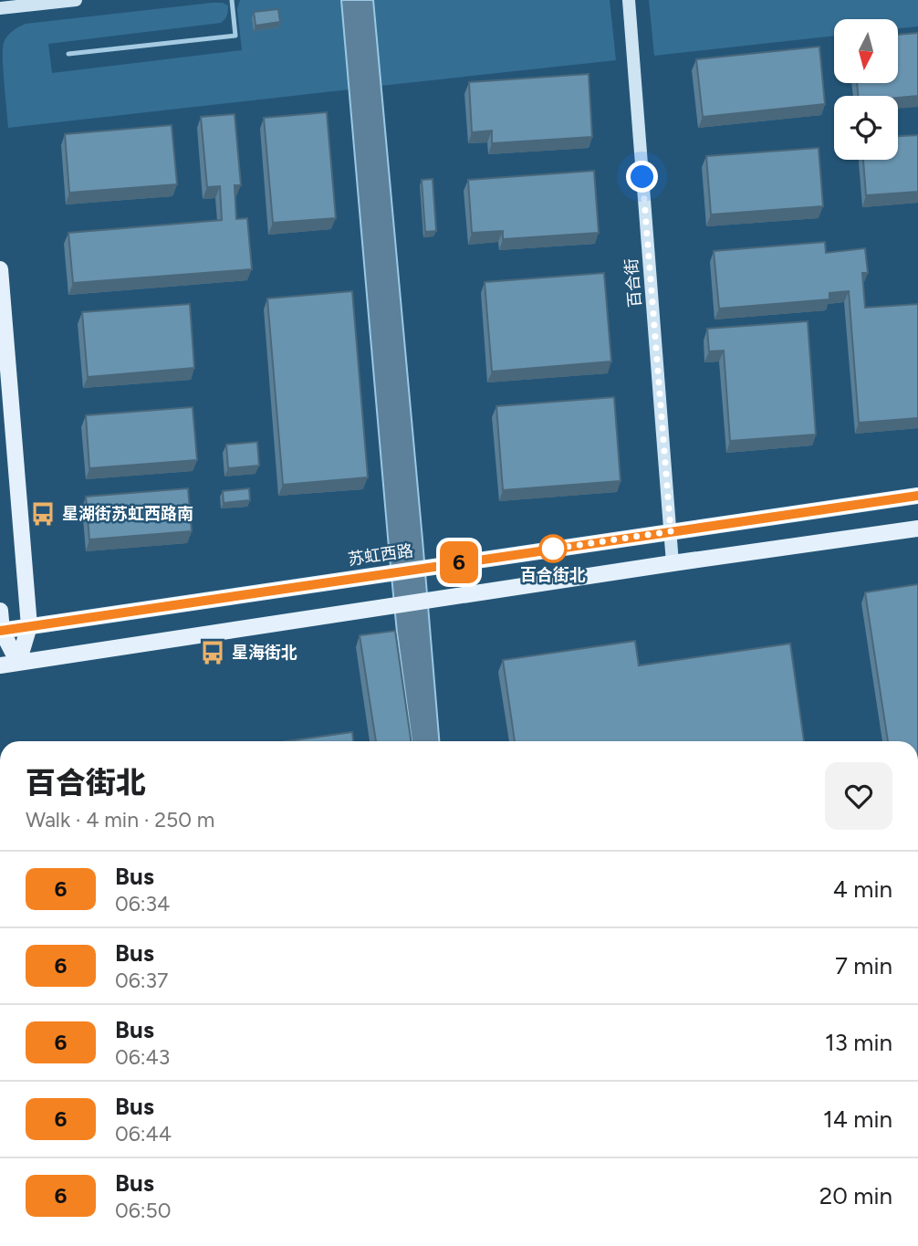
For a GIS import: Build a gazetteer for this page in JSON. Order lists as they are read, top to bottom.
{
  "streets": {
    "main road": ["苏虹西路"],
    "street": ["百合街"]
  },
  "crossings": [
    ["百合街", "苏虹西路"]
  ],
  "places": {
    "bus stop": ["星湖街苏虹西路南", "星海街北"],
    "other": ["百合街北"]
  },
  "lines": ["bus line 6"],
  "north": "bottom",
  "page": {
    "on_map": "6",
    "heading": ["百合街北", "Walk · 4 min · 250 m"],
    "list": [
      {
        "mark": "6",
        "name": "Bus",
        "note": "06:34",
        "value": "4 min"
      },
      {
        "mark": "6",
        "name": "Bus",
        "note": "06:37",
        "value": "7 min"
      },
      {
        "mark": "6",
        "name": "Bus",
        "note": "06:43",
        "value": "13 min"
      },
      {
        "mark": "6",
        "name": "Bus",
        "note": "06:44",
        "value": "14 min"
      },
      {
        "mark": "6",
        "name": "Bus",
        "note": "06:50",
        "value": "20 min"
      }
    ]
  }
}
